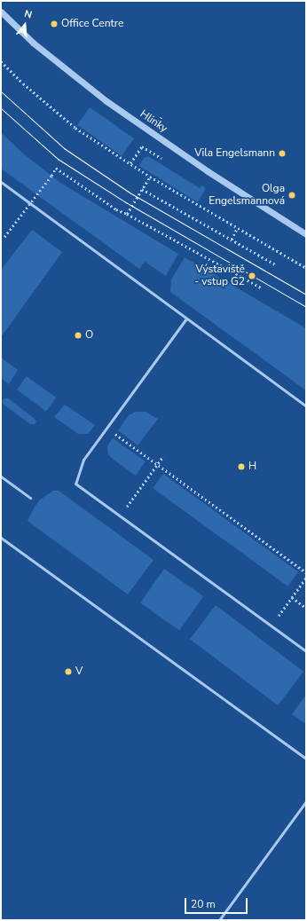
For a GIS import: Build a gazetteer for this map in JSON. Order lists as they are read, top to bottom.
{
  "streets": {
    "street": ["Hlinky"]
  },
  "places": [
    "Office Centre",
    "Vila Engelsmann",
    "Olga Engelsmannová",
    "Výstaviště - vstup G2",
    "O",
    "H",
    "V"
  ],
  "scale_bar": "20 m",
  "north": "top"
}
